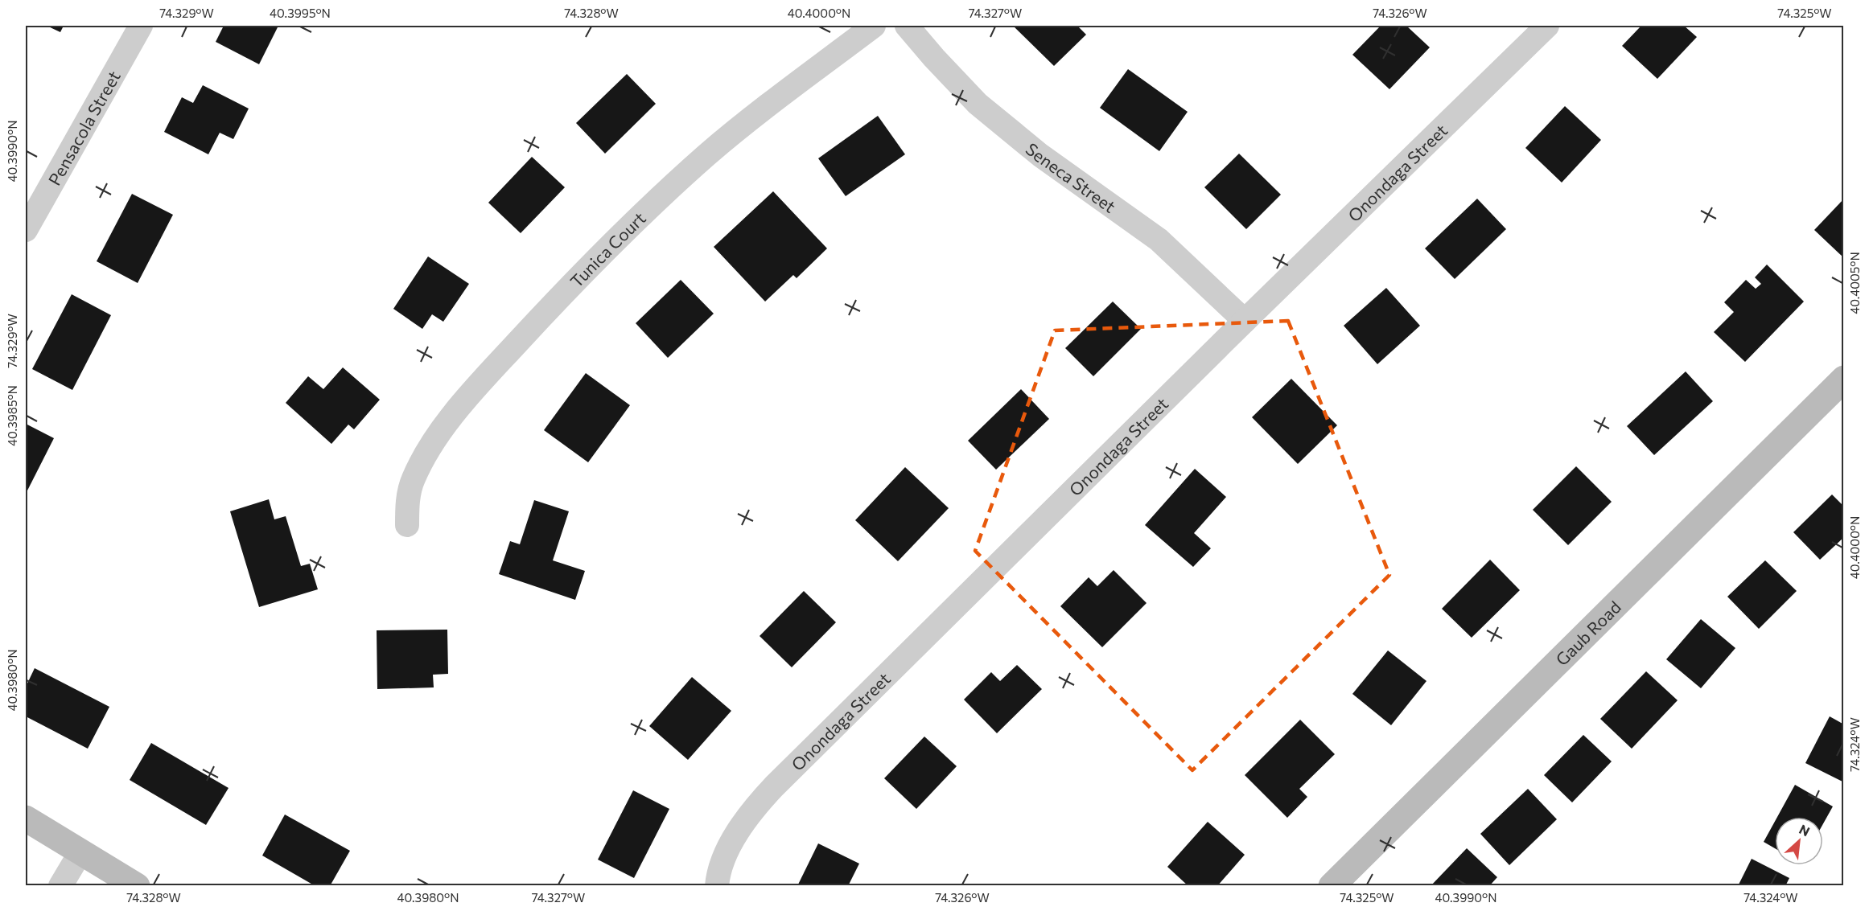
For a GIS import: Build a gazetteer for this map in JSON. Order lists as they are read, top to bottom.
{
  "streets": {
    "street": [
      "Pensacola Street",
      "Onondaga Street",
      "Seneca Street",
      "Tunica Court",
      "Gaub Road"
    ]
  },
  "crossings": [
    ["Onondaga Street", "Seneca Street"]
  ],
  "north": "top right",
  "coordinates": [
    "74.329°W",
    "40.3995°N",
    "74.328°W",
    "40.4000°N",
    "74.327°W",
    "74.326°W",
    "74.325°W",
    "40.3990°N",
    "40.4005°N",
    "40.3985°N",
    "40.3980°N",
    "74.324°W"
  ]
}
